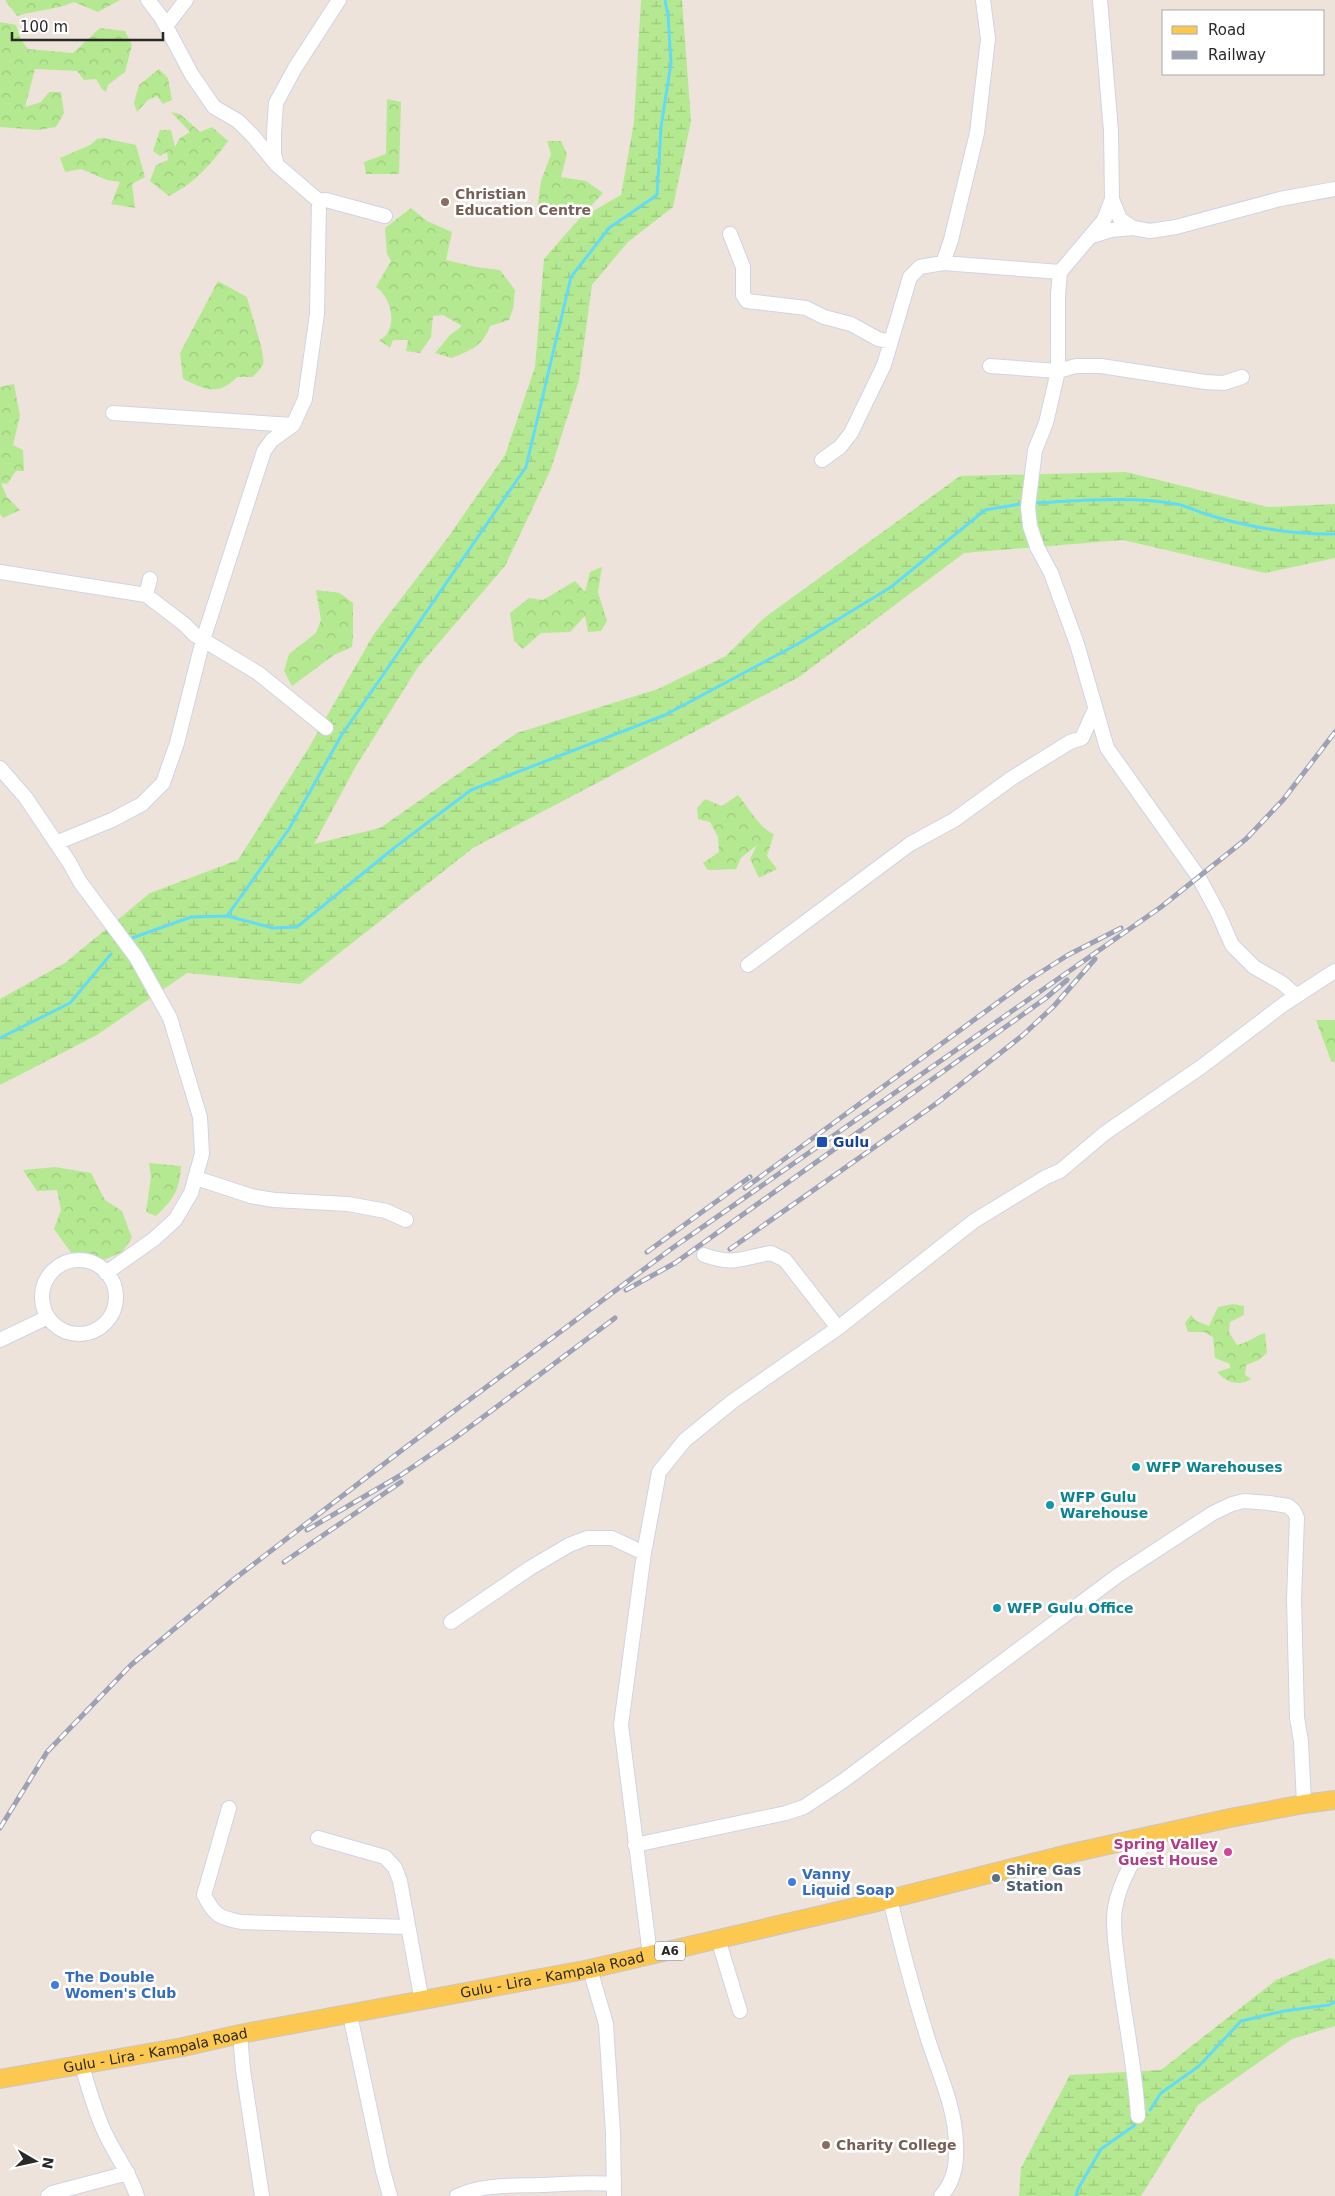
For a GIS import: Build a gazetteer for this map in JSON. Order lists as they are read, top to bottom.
{
  "streets": {
    "main road": ["A6", "Gulu - Lira - Kampala Road"]
  },
  "places": {
    "other": [
      "Christian Education Centre",
      "WFP Warehouses",
      "WFP Gulu Warehouse",
      "WFP Gulu Office",
      "Spring Valley Guest House",
      "Shire Gas Station",
      "Vanny Liquid Soap",
      "The Double Women's Club",
      "Charity College"
    ],
    "transit": ["Gulu"]
  },
  "legend": ["Road", "Railway"],
  "scale_bar": "100 m",
  "north": "right"
}
